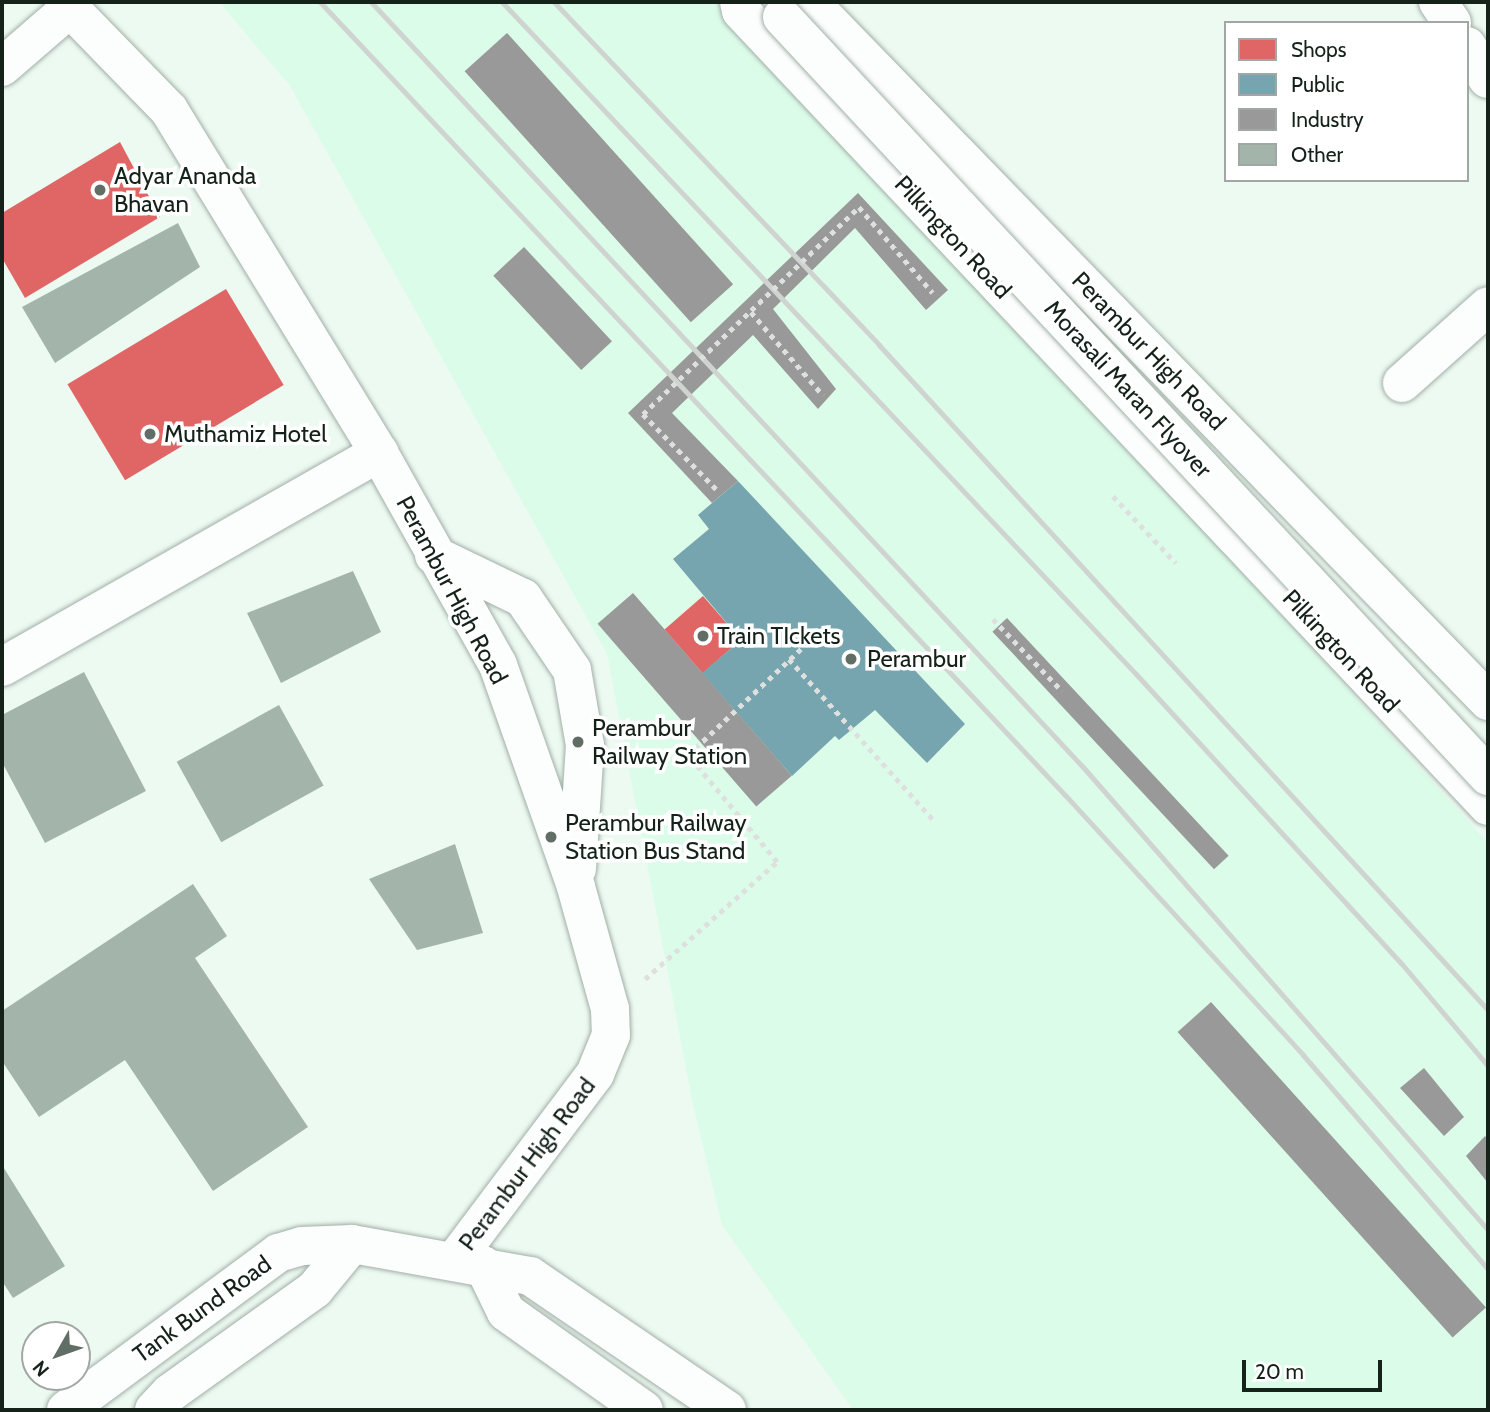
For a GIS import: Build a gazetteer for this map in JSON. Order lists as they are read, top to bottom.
{
  "streets": {
    "main road": [
      "Pilkington Road",
      "Perambur High Road",
      "Morasali Maran Flyover",
      "Tank Bund Road"
    ]
  },
  "crossings": [
    ["Perambur High Road", "Morasali Maran Flyover"],
    ["Perambur High Road", "Tank Bund Road"]
  ],
  "places": [
    "Adyar Ananda Bhavan",
    "Muthamiz Hotel",
    "Train TIckets",
    "Perambur",
    "Perambur Railway Station",
    "Perambur Railway Station Bus Stand"
  ],
  "legend": [
    "Shops",
    "Public",
    "Industry",
    "Other"
  ],
  "scale_bar": "20 m",
  "north": "bottom left"
}
